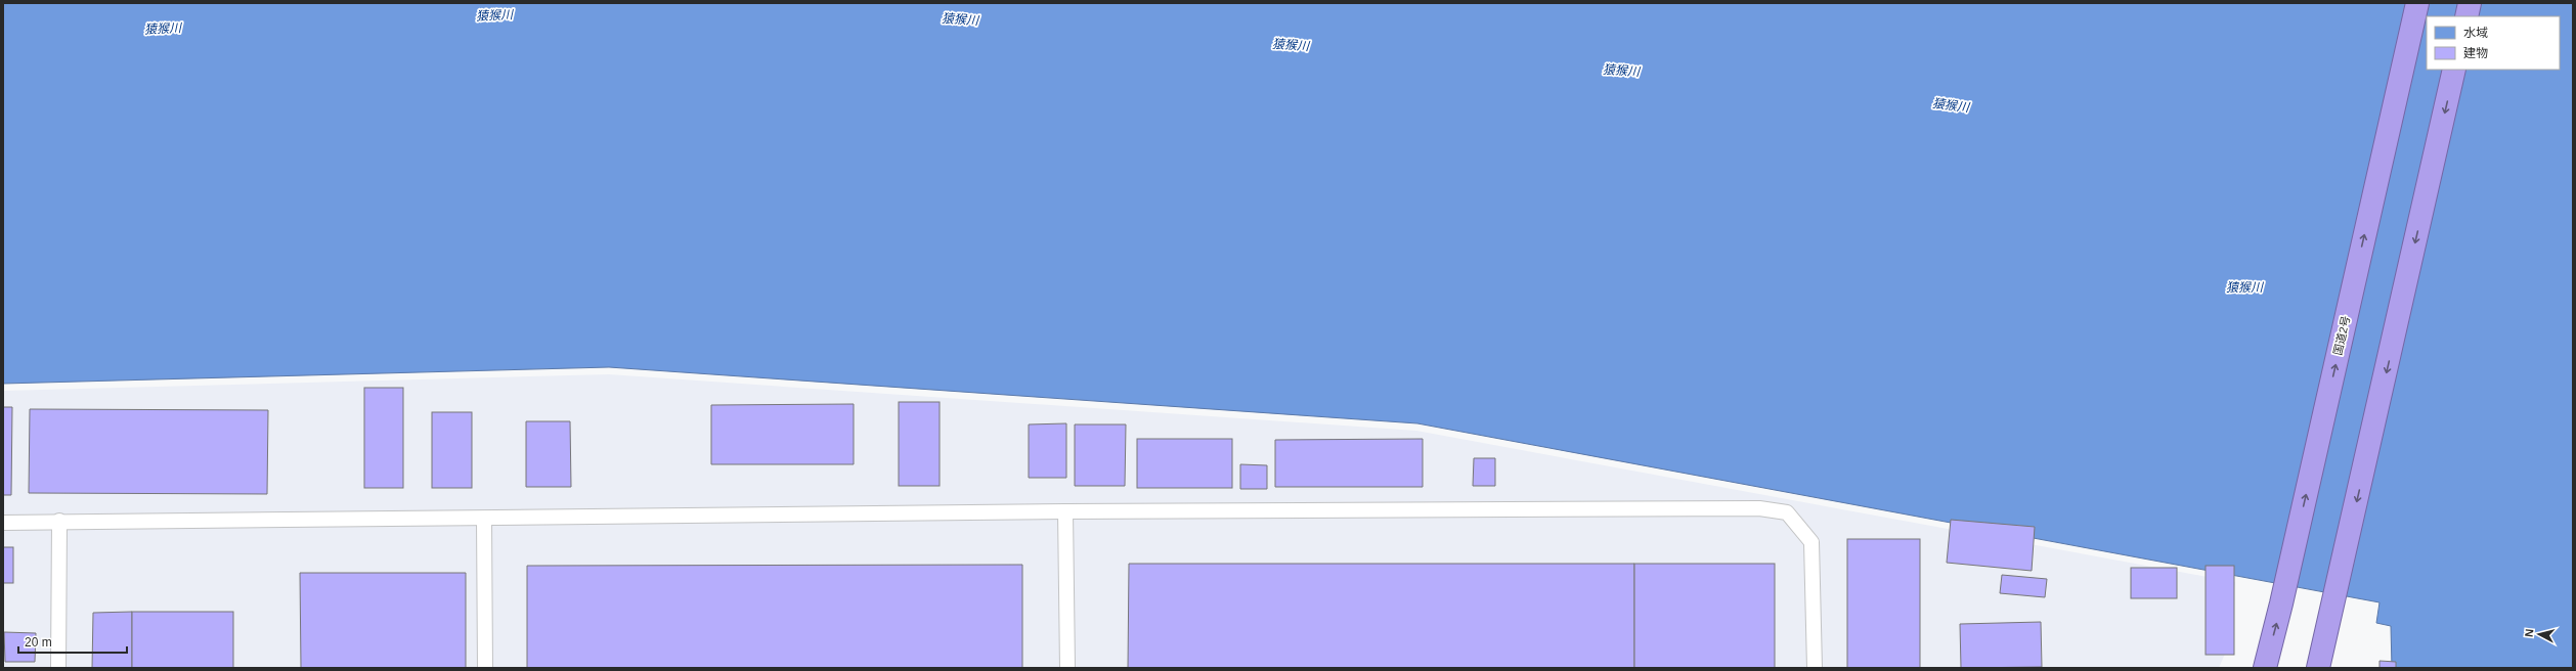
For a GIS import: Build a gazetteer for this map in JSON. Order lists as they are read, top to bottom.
{
  "streets": {
    "highway": ["国道2号"]
  },
  "water": ["猿猴川"],
  "legend": ["水域", "建物"],
  "scale_bar": "20 m",
  "north": "left"
}
